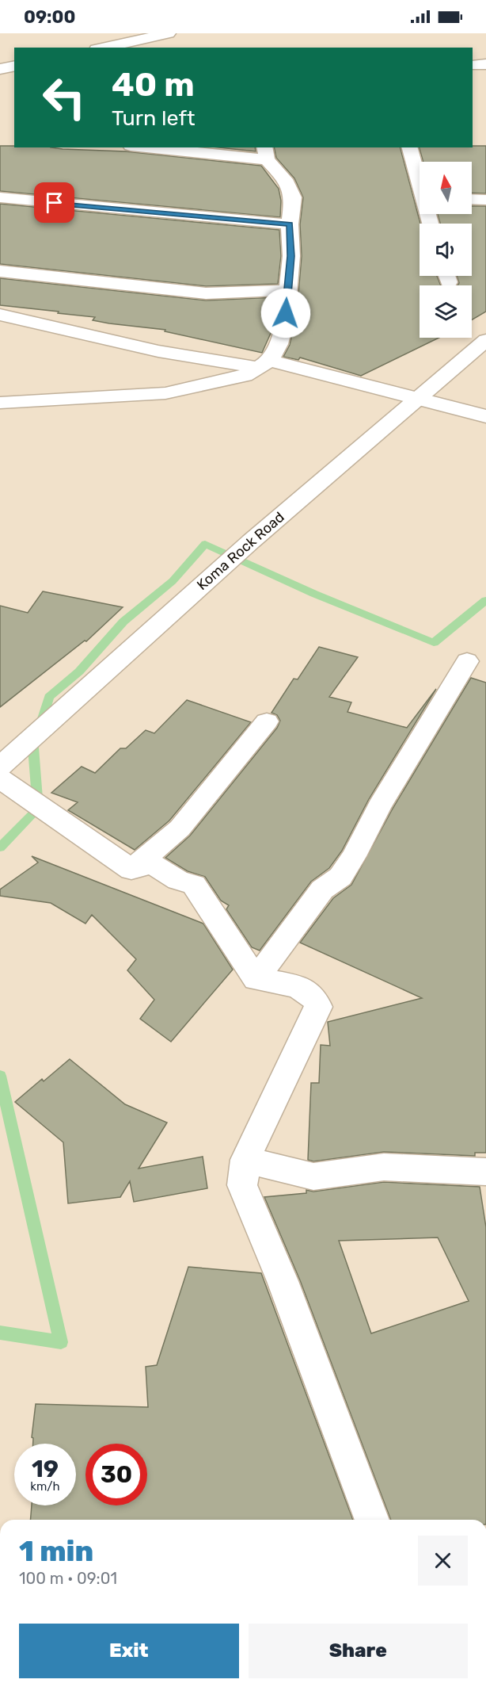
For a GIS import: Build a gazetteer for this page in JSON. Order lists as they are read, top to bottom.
{
  "streets": {
    "street": ["Koma Rock Road"]
  },
  "north": "top",
  "page": {
    "status": "09:00",
    "turn": ["40 m", "Turn left"],
    "speed": "19 km/h",
    "limit": "30",
    "heading": ["1 min", "100 m · 09:01"],
    "buttons": ["Exit", "Share"]
  }
}
